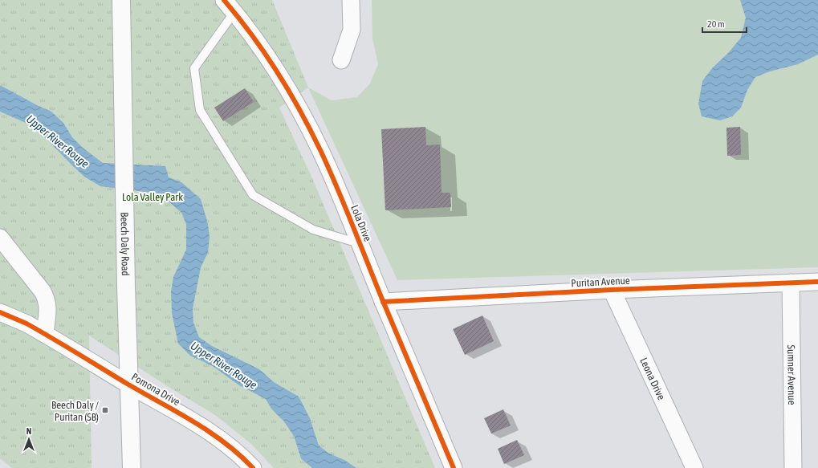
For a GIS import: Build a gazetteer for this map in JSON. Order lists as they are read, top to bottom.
{
  "streets": {
    "main road": ["Beech Daly Road"],
    "street": [
      "Lola Drive",
      "Puritan Avenue",
      "Sumner Avenue",
      "Leona Drive",
      "Pomona Drive"
    ]
  },
  "crossings": [
    ["Lola Drive", "Puritan Avenue"],
    ["Beech Daly Road", "Pomona Drive"],
    ["Puritan Avenue", "Sumner Avenue"],
    ["Puritan Avenue", "Leona Drive"]
  ],
  "water": ["Upper River Rouge"],
  "parks": ["Lola Valley Park"],
  "places": {
    "transit": ["Beech Daly / Puritan (SB)"]
  },
  "scale_bar": "20 m",
  "north": "top"
}
